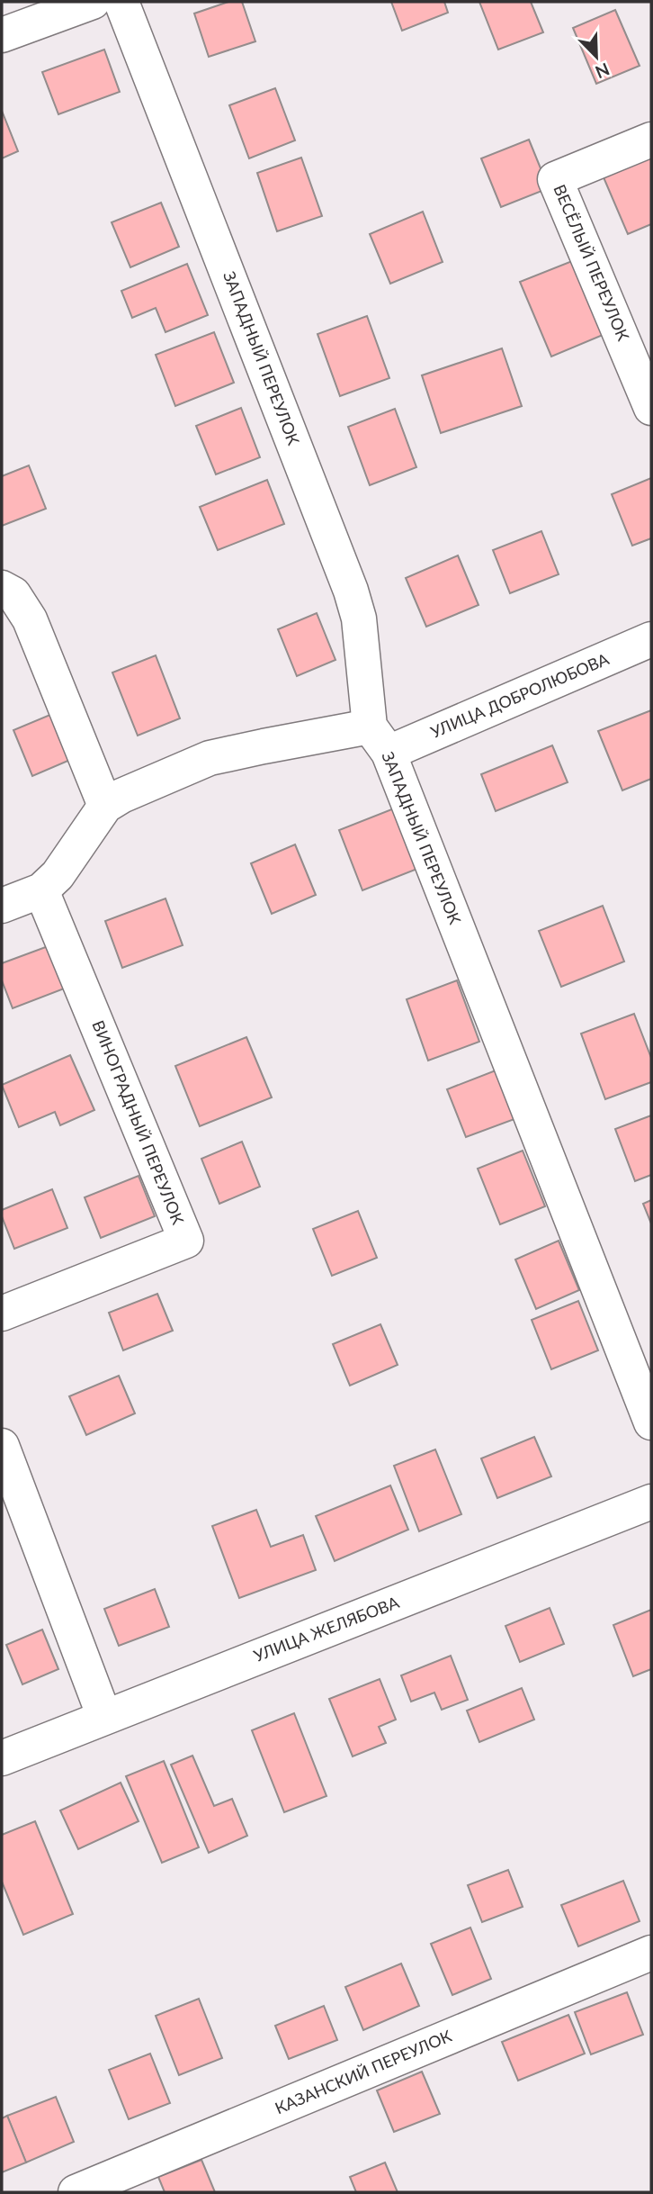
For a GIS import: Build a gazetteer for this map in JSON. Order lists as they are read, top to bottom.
{
  "streets": {
    "street": [
      "ВЕСЁЛЫЙ ПЕРЕУЛОК",
      "ЗАПАДНЫЙ ПЕРЕУЛОК",
      "УЛИЦА ДОБРОЛЮБОВА",
      "ВИНОГРАДНЫЙ ПЕРЕУЛОК",
      "УЛИЦА ЖЕЛЯБОВА",
      "КАЗАНСКИЙ ПЕРЕУЛОК"
    ]
  },
  "crossings": [
    ["ЗАПАДНЫЙ ПЕРЕУЛОК", "УЛИЦА ДОБРОЛЮБОВА"],
    ["УЛИЦА ДОБРОЛЮБОВА", "ВИНОГРАДНЫЙ ПЕРЕУЛОК"]
  ],
  "north": "bottom right"
}
